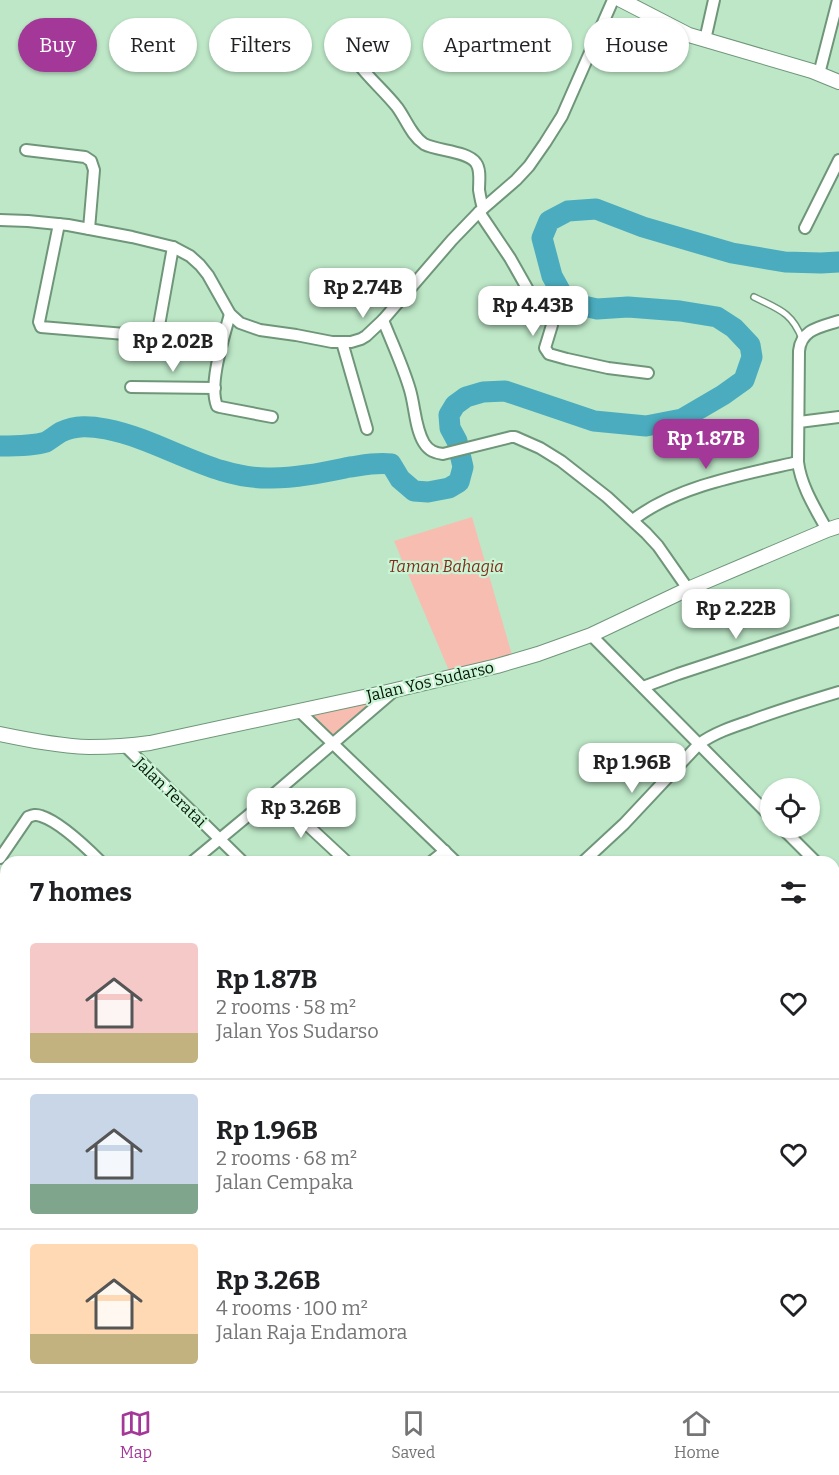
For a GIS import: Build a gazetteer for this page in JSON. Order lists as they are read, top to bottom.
{
  "streets": {
    "street": ["Jalan Yos Sudarso", "Jalan Teratai"]
  },
  "crossings": [
    ["Jalan Yos Sudarso", "Jalan Teratai"]
  ],
  "parks": ["Taman Bahagia"],
  "page": {
    "chip": [
      "Buy",
      "Rent",
      "Filters",
      "New",
      "Apartment",
      "House"
    ],
    "price": [
      "Rp 2.74B",
      "Rp 4.43B",
      "Rp 2.02B",
      "Rp 1.87B",
      "Rp 2.22B",
      "Rp 1.96B",
      "Rp 3.26B"
    ],
    "heading": "7 homes",
    "list": [
      {
        "name": "Rp 1.87B",
        "note": "2 rooms · 58 m² · Jalan Yos Sudarso"
      },
      {
        "name": "Rp 1.96B",
        "note": "2 rooms · 68 m² · Jalan Cempaka"
      },
      {
        "name": "Rp 3.26B",
        "note": "4 rooms · 100 m² · Jalan Raja Endamora"
      }
    ],
    "tabs": ["Map", "Saved", "Home"]
  }
}
